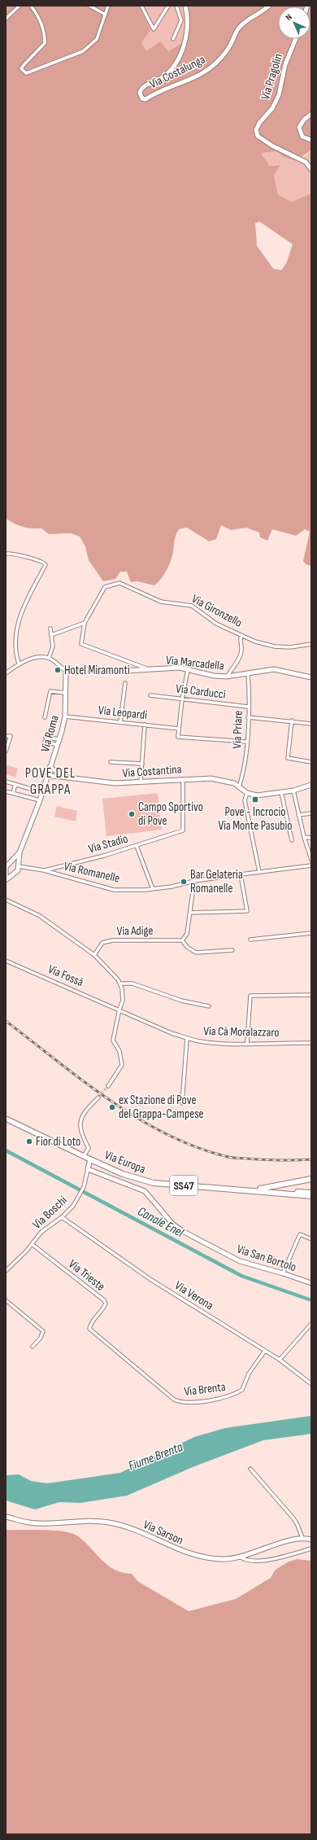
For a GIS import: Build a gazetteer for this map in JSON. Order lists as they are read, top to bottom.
{
  "streets": {
    "highway": ["Via Europa", "SS47"],
    "main road": [
      "Via Costalunga",
      "Via Pragolin",
      "Via Marcadella",
      "Via Roma",
      "Via Costantina",
      "Via Boschi",
      "Via San Bortolo",
      "Via Sarson"
    ],
    "street": [
      "Via Gironzello",
      "Via Carducci",
      "Via Leopardi",
      "Via Priare",
      "Via Stadio",
      "Via Romanelle",
      "Via Adige",
      "Via Fossà",
      "Via Cà Moralazzaro",
      "Via Trieste",
      "Via Verona",
      "Via Brenta"
    ]
  },
  "crossings": [
    ["Via Gironzello", "Via Marcadella"],
    ["Via Marcadella", "Via Priare"],
    ["Via Carducci", "Via Priare"],
    ["Via Leopardi", "Via Roma"],
    ["Via Priare", "Via Costantina"],
    ["Via Roma", "Via Costantina"],
    ["Via Roma", "Via Romanelle"],
    ["Via Costantina", "Via Stadio"],
    ["Via Stadio", "Via Romanelle"],
    ["Via Fossà", "Via Cà Moralazzaro"],
    ["Via Europa", "SS47"],
    ["Via Europa", "Via Boschi"],
    ["Via Boschi", "Via San Bortolo"],
    ["Via Boschi", "Via Trieste"],
    ["Via Boschi", "Via Verona"],
    ["Via Trieste", "Via Brenta"],
    ["Via Verona", "Via Brenta"]
  ],
  "districts": ["POVE DEL GRAPPA"],
  "water": ["Canale Enel", "Fiume Brenta"],
  "places": {
    "other": [
      "Hotel Miramonti",
      "Campo Sportivo di Pove",
      "Bar Gelateria Romanelle",
      "ex Stazione di Pove del Grappa-Campese",
      "Fior di Loto"
    ],
    "transit": ["Pove - Incrocio Via Monte Pasubio"]
  },
  "north": "top left"
}
